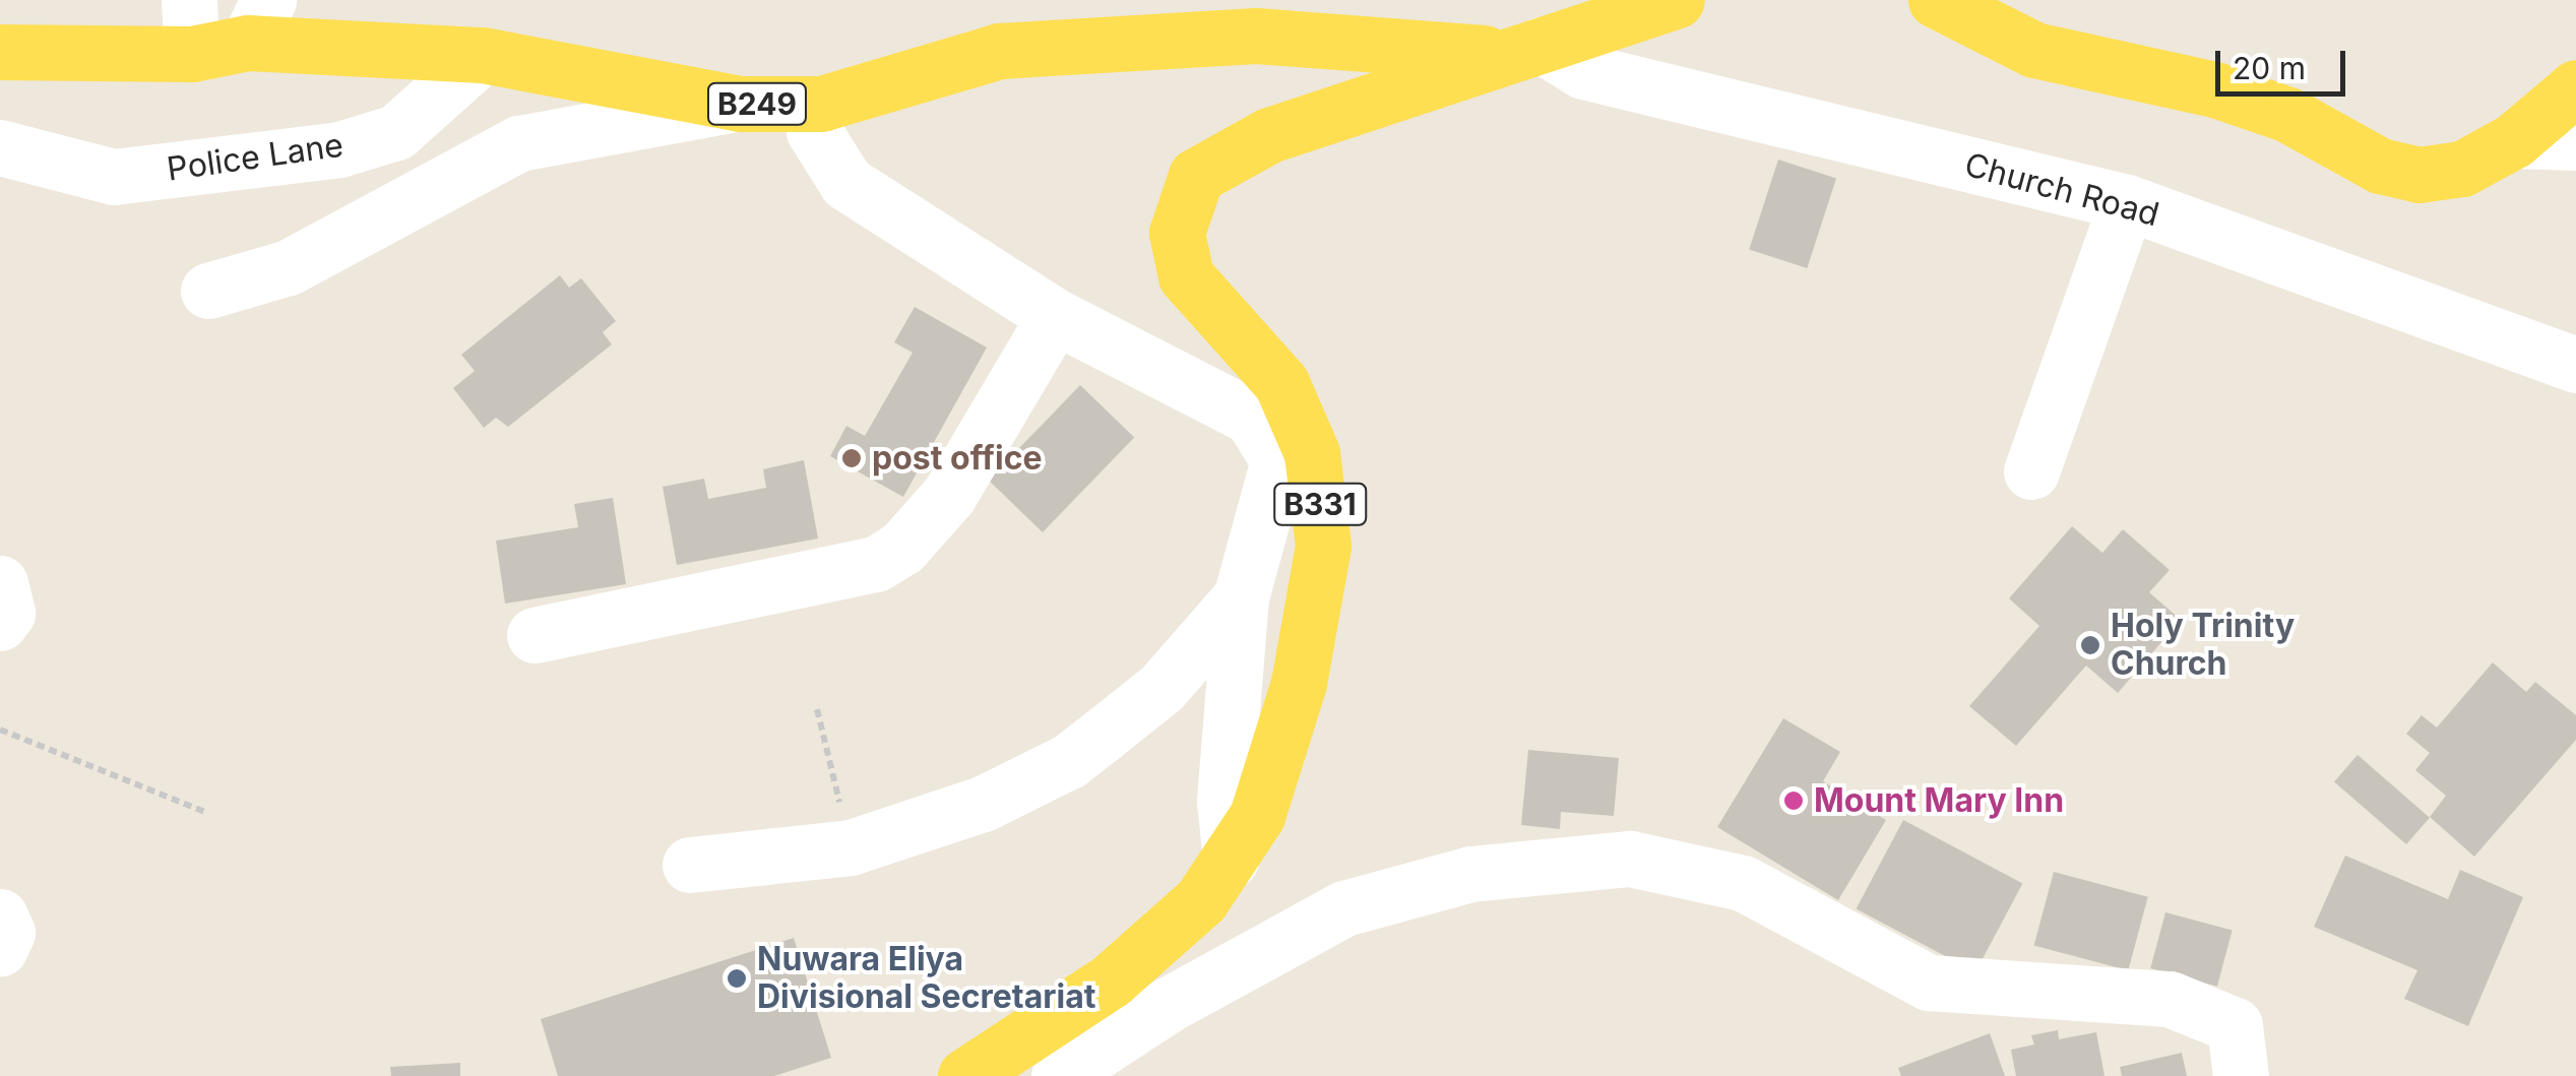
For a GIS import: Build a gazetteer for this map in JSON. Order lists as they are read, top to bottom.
{
  "streets": {
    "main road": ["B249", "B331"],
    "street": ["Police Lane", "Church Road"]
  },
  "crossings": [
    ["B249", "Police Lane"],
    ["B249", "Church Road"],
    ["B249", "B331"],
    ["Church Road", "B331"]
  ],
  "places": [
    "post office",
    "Holy Trinity Church",
    "Mount Mary Inn",
    "Nuwara Eliya Divisional Secretariat"
  ],
  "scale_bar": "20 m"
}
